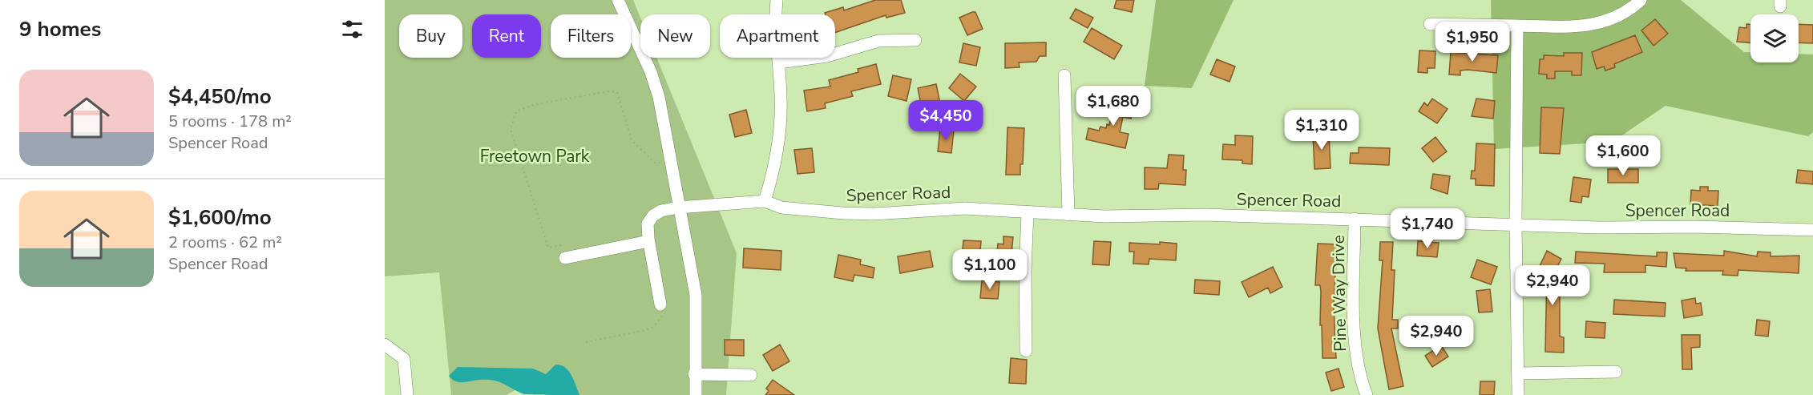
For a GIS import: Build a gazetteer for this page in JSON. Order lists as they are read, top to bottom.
{
  "streets": {
    "street": ["Spencer Road", "Pine Way Drive"]
  },
  "crossings": [
    ["Spencer Road", "Pine Way Drive"]
  ],
  "parks": ["Freetown Park"],
  "page": {
    "heading": "9 homes",
    "chip": [
      "Buy",
      "Rent",
      "Filters",
      "New",
      "Apartment"
    ],
    "price": [
      "$1,950",
      "$1,680",
      "$4,450",
      "$1,310",
      "$1,600",
      "$1,740",
      "$1,100",
      "$2,940",
      "$2,940"
    ],
    "list": [
      {
        "name": "$4,450/mo",
        "note": "5 rooms · 178 m² · Spencer Road"
      },
      {
        "name": "$1,600/mo",
        "note": "2 rooms · 62 m² · Spencer Road"
      }
    ]
  }
}
